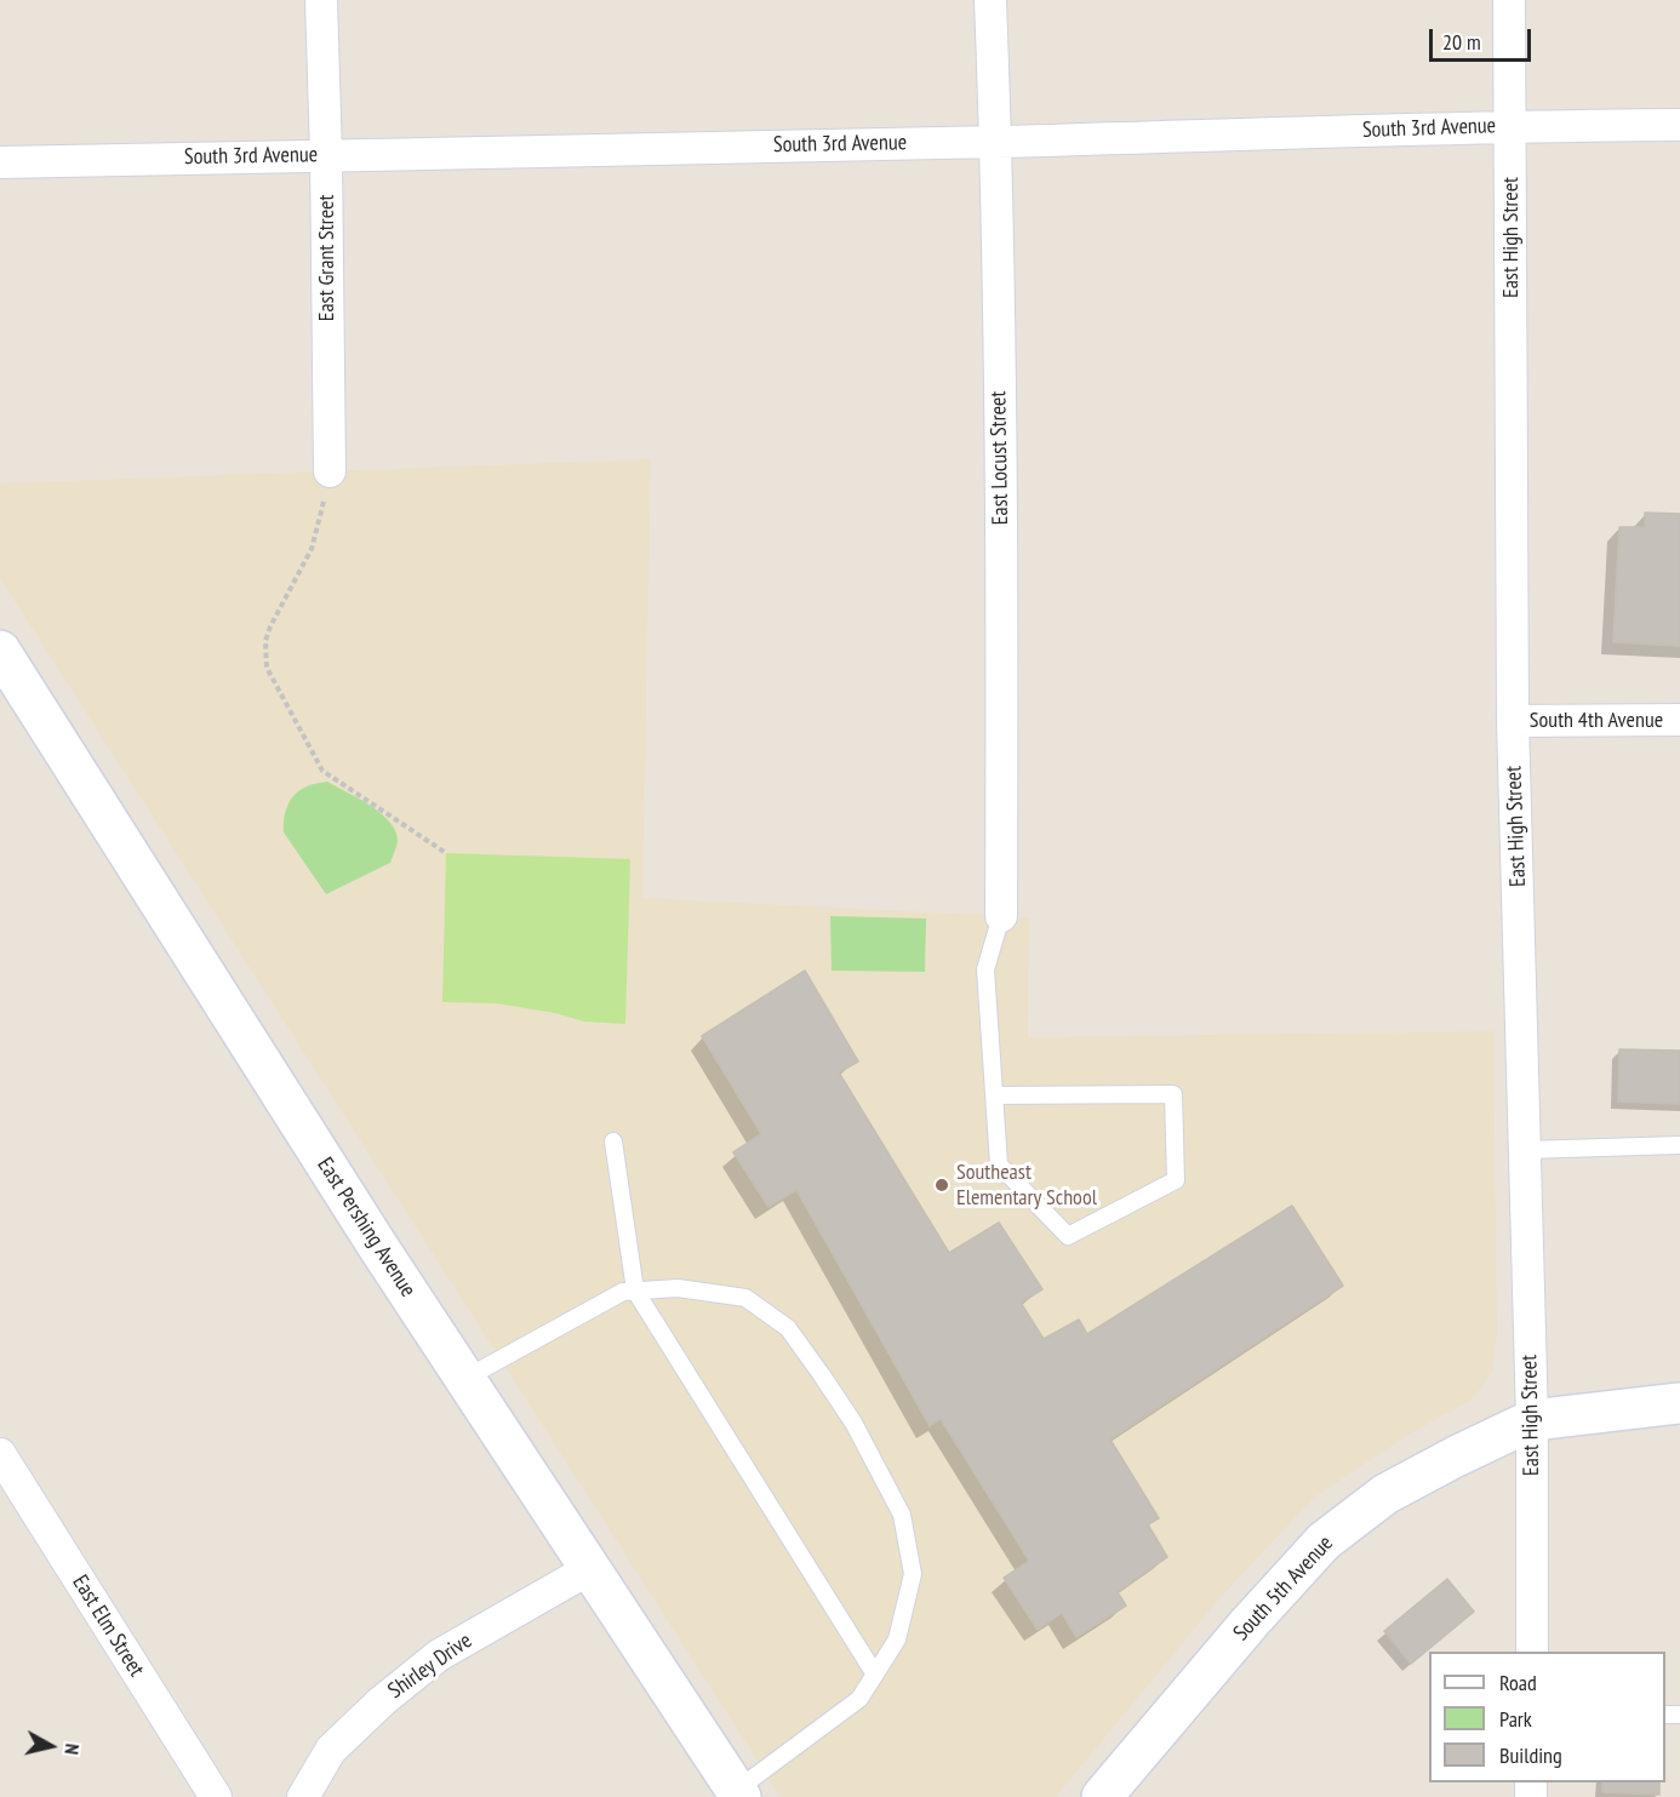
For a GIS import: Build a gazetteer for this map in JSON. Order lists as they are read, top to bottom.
{
  "streets": {
    "street": [
      "South 3rd Avenue",
      "East High Street",
      "East Grant Street",
      "East Locust Street",
      "South 4th Avenue",
      "East Pershing Avenue",
      "South 5th Avenue",
      "East Elm Street",
      "Shirley Drive"
    ]
  },
  "crossings": [
    ["South 3rd Avenue", "East High Street"],
    ["South 3rd Avenue", "East Grant Street"],
    ["South 3rd Avenue", "East Locust Street"],
    ["East High Street", "South 4th Avenue"],
    ["East High Street", "South 5th Avenue"],
    ["East Pershing Avenue", "Shirley Drive"]
  ],
  "places": ["Southeast Elementary School"],
  "legend": ["Road", "Park", "Building"],
  "scale_bar": "20 m",
  "north": "right"
}
